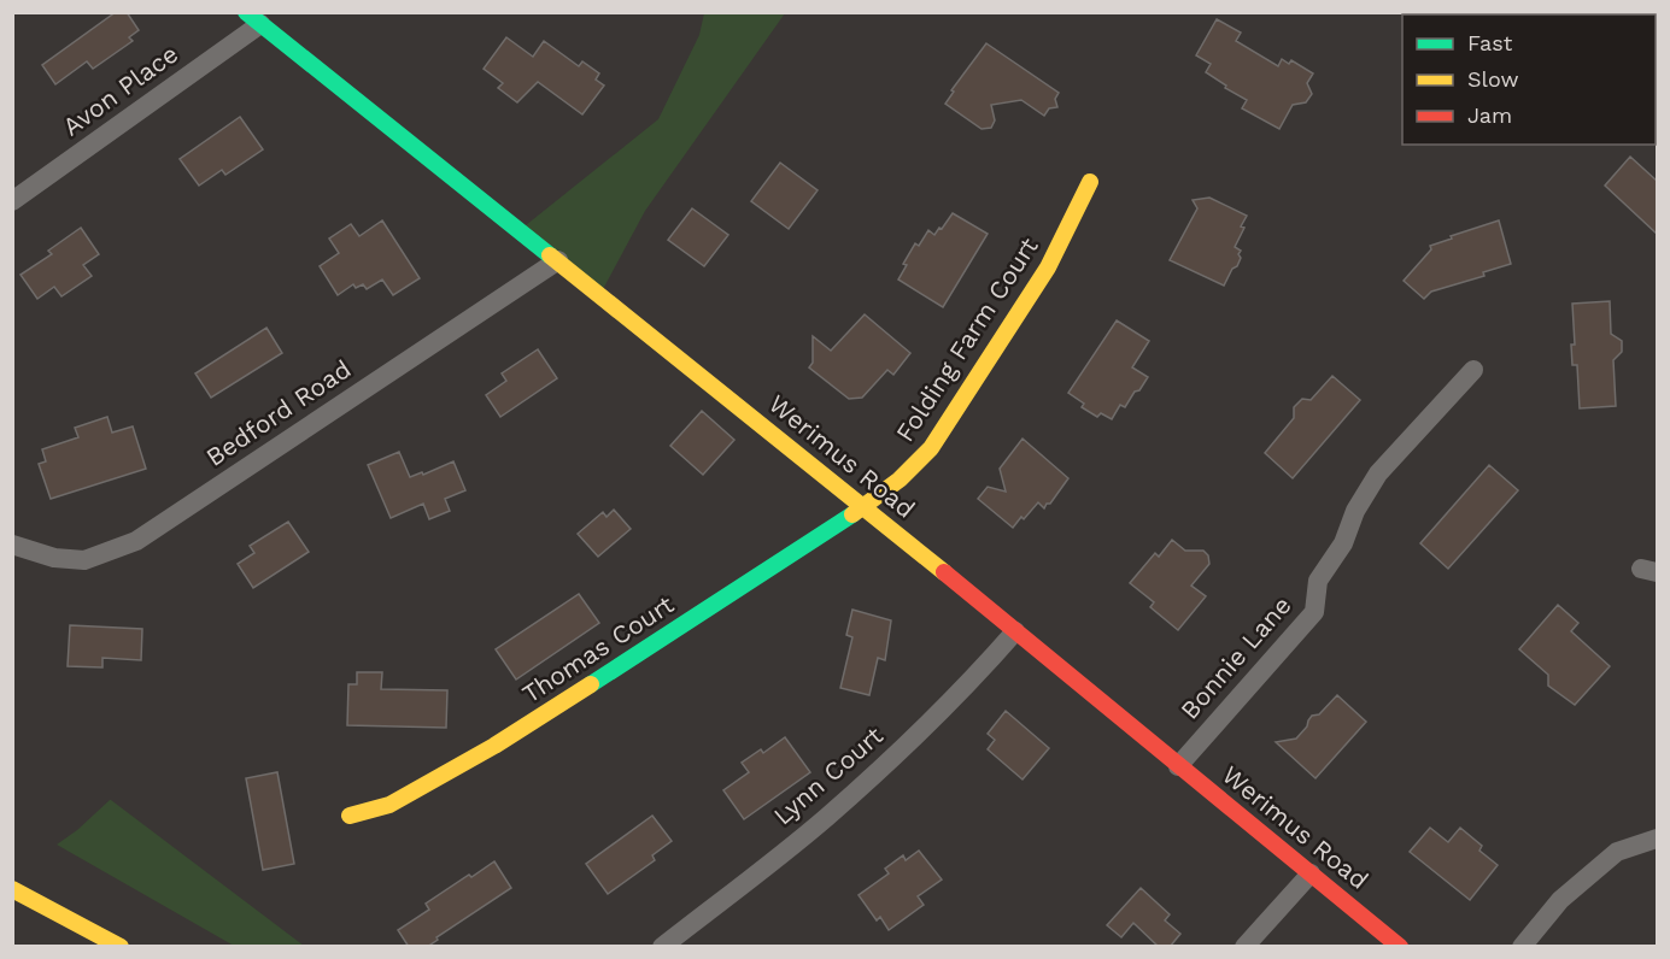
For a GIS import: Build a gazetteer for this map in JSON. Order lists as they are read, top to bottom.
{
  "streets": {
    "main road": ["Folding Farm Court", "Werimus Road", "Thomas Court"],
    "street": [
      "Avon Place",
      "Bedford Road",
      "Bonnie Lane",
      "Lynn Court"
    ]
  },
  "crossings": [
    ["Avon Place", "Werimus Road"],
    ["Folding Farm Court", "Werimus Road"],
    ["Folding Farm Court", "Thomas Court"],
    ["Bedford Road", "Werimus Road"],
    ["Werimus Road", "Thomas Court"],
    ["Werimus Road", "Bonnie Lane"],
    ["Werimus Road", "Lynn Court"]
  ],
  "legend": ["Fast", "Slow", "Jam"]
}
